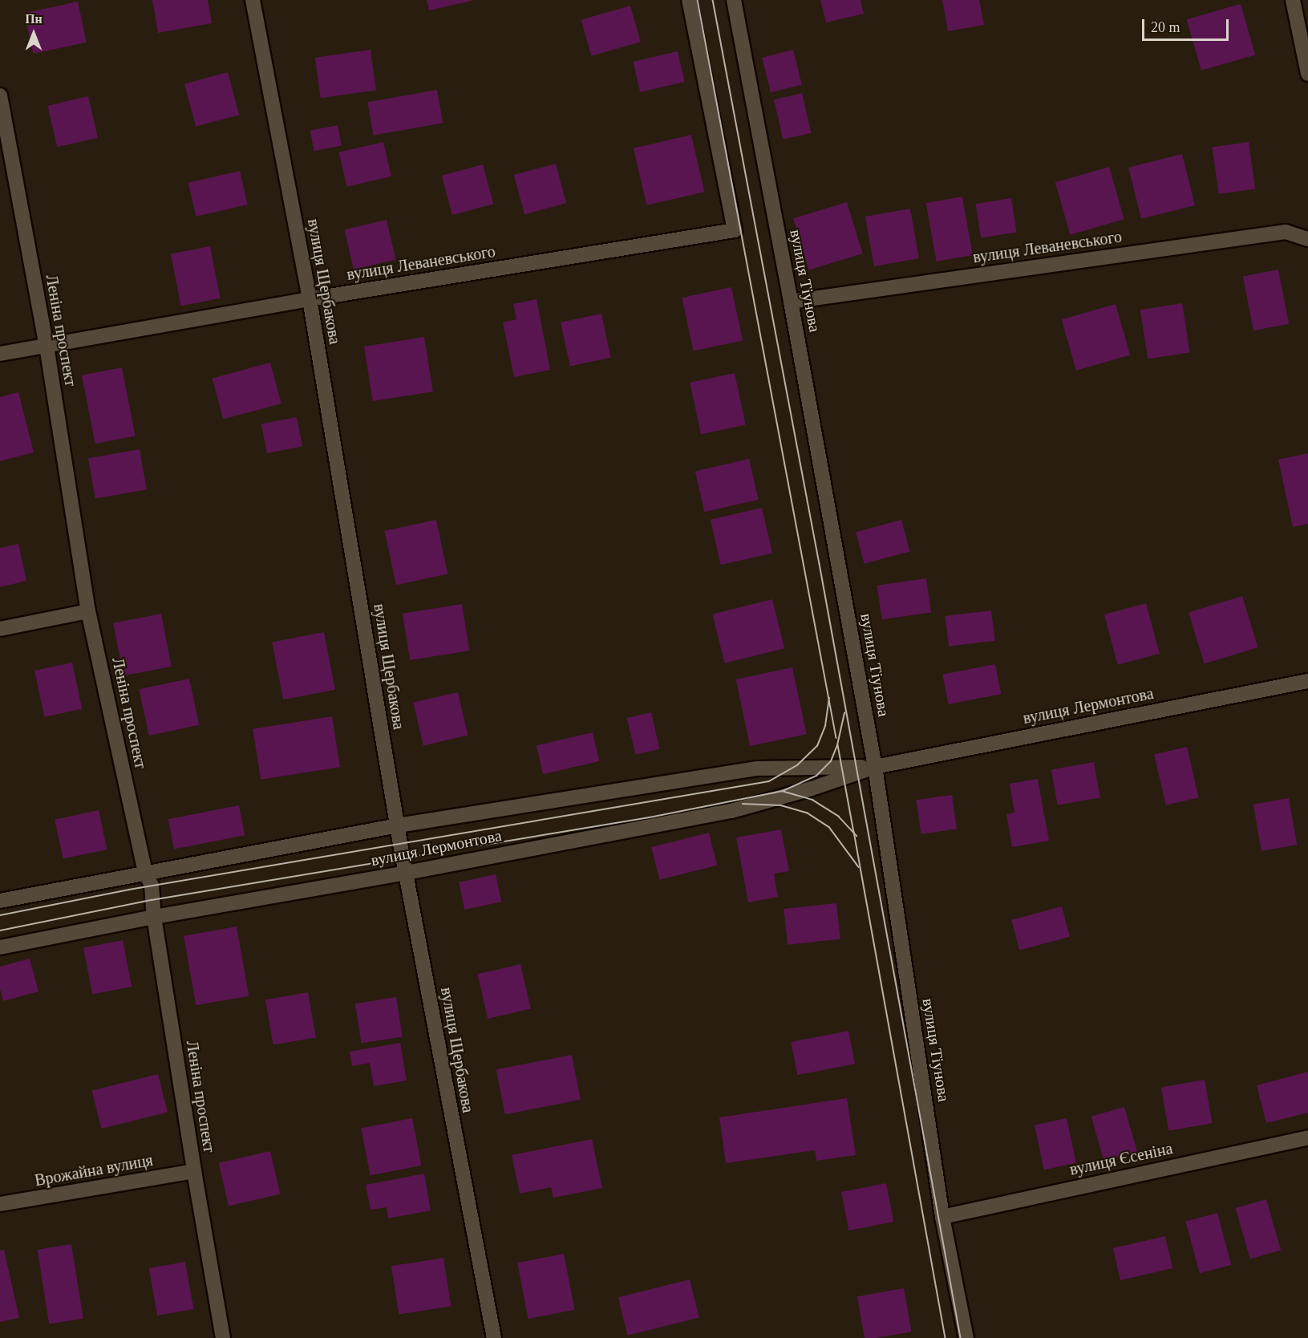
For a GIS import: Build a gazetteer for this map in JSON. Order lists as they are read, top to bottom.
{
  "streets": {
    "street": [
      "вулиця Леваневського",
      "вулиця Тіунова",
      "вулиця Щербакова",
      "Леніна проспект",
      "вулиця Лермонтова",
      "вулиця Єсеніна",
      "Врожайна вулиця"
    ]
  },
  "crossings": [
    ["вулиця Леваневського", "вулиця Тіунова"],
    ["вулиця Леваневського", "вулиця Щербакова"],
    ["вулиця Леваневського", "Леніна проспект"],
    ["вулиця Тіунова", "вулиця Лермонтова"],
    ["вулиця Тіунова", "вулиця Єсеніна"],
    ["вулиця Щербакова", "вулиця Лермонтова"],
    ["Леніна проспект", "вулиця Лермонтова"],
    ["Леніна проспект", "Врожайна вулиця"]
  ],
  "scale_bar": "20 m",
  "north": "top"
}
